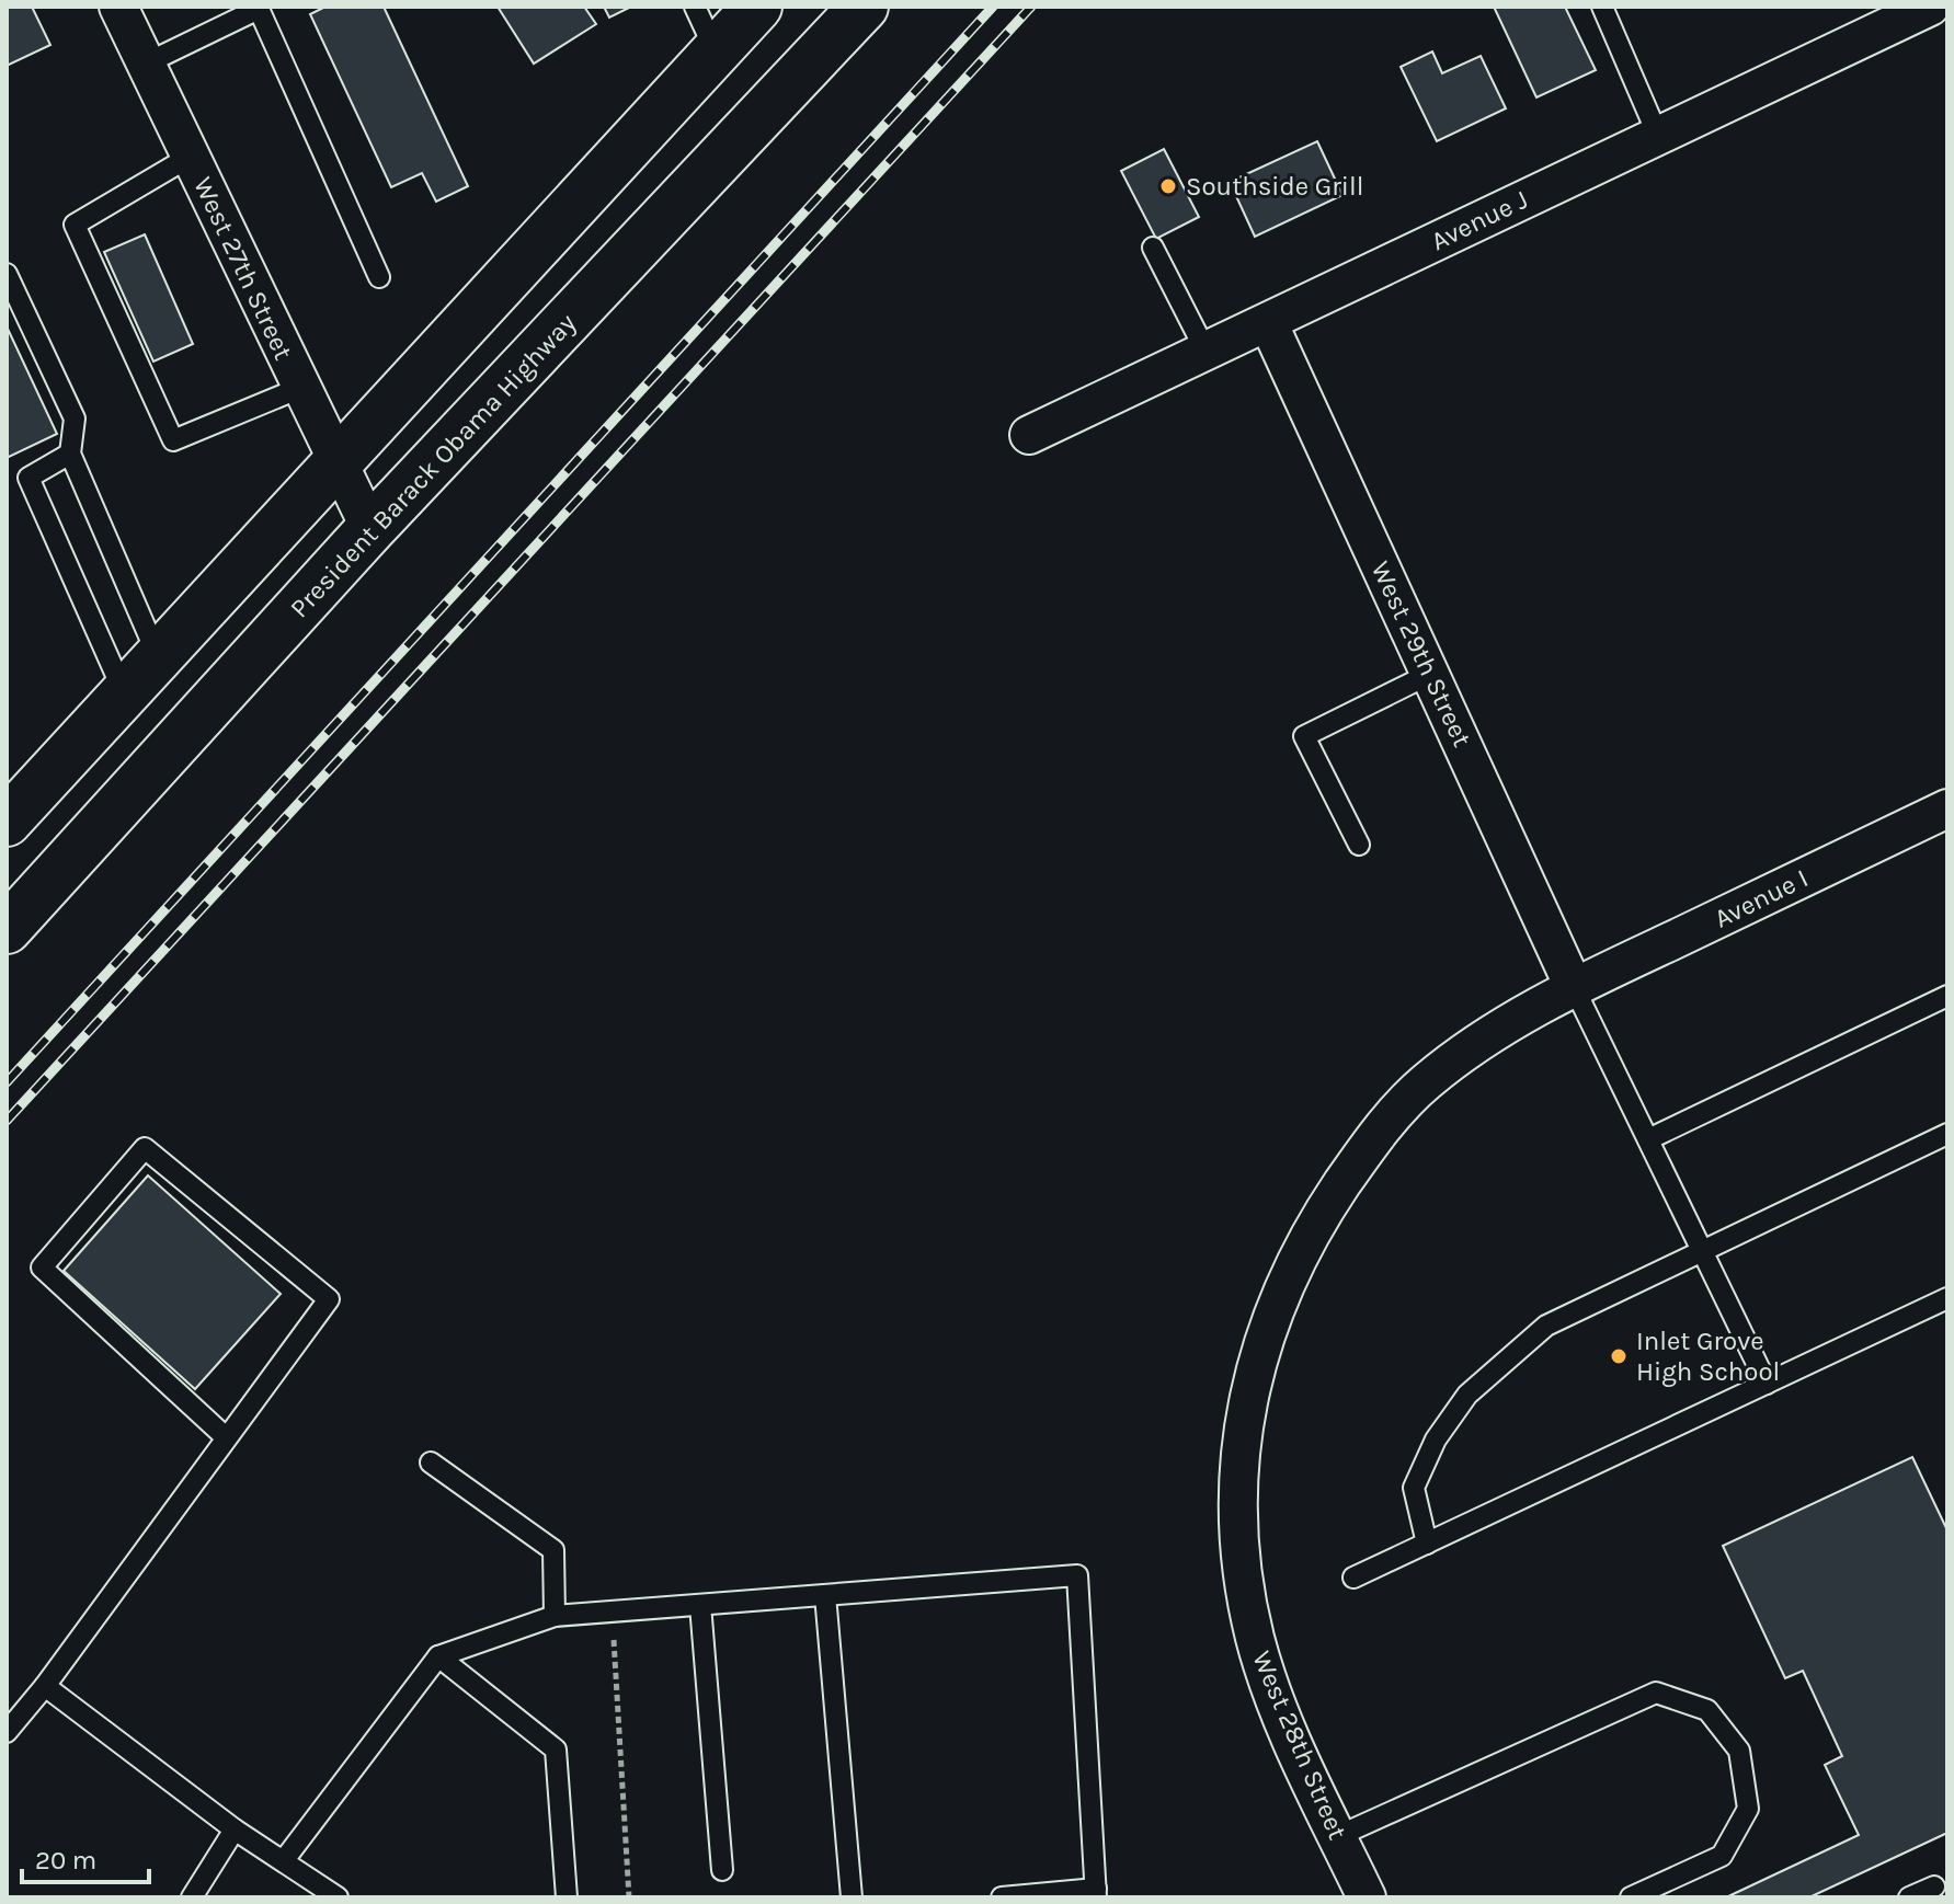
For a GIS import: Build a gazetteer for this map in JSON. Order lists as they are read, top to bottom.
{
  "streets": {
    "main road": ["President Barack Obama Highway"],
    "street": [
      "Avenue J",
      "West 27th Street",
      "West 29th Street",
      "Avenue I",
      "West 28th Street"
    ]
  },
  "crossings": [
    ["Avenue J", "West 29th Street"],
    ["West 27th Street", "President Barack Obama Highway"],
    ["West 29th Street", "Avenue I"],
    ["West 29th Street", "West 28th Street"],
    ["Avenue I", "West 28th Street"]
  ],
  "places": ["Southside Grill", "Inlet Grove High School"],
  "scale_bar": "20 m"
}
